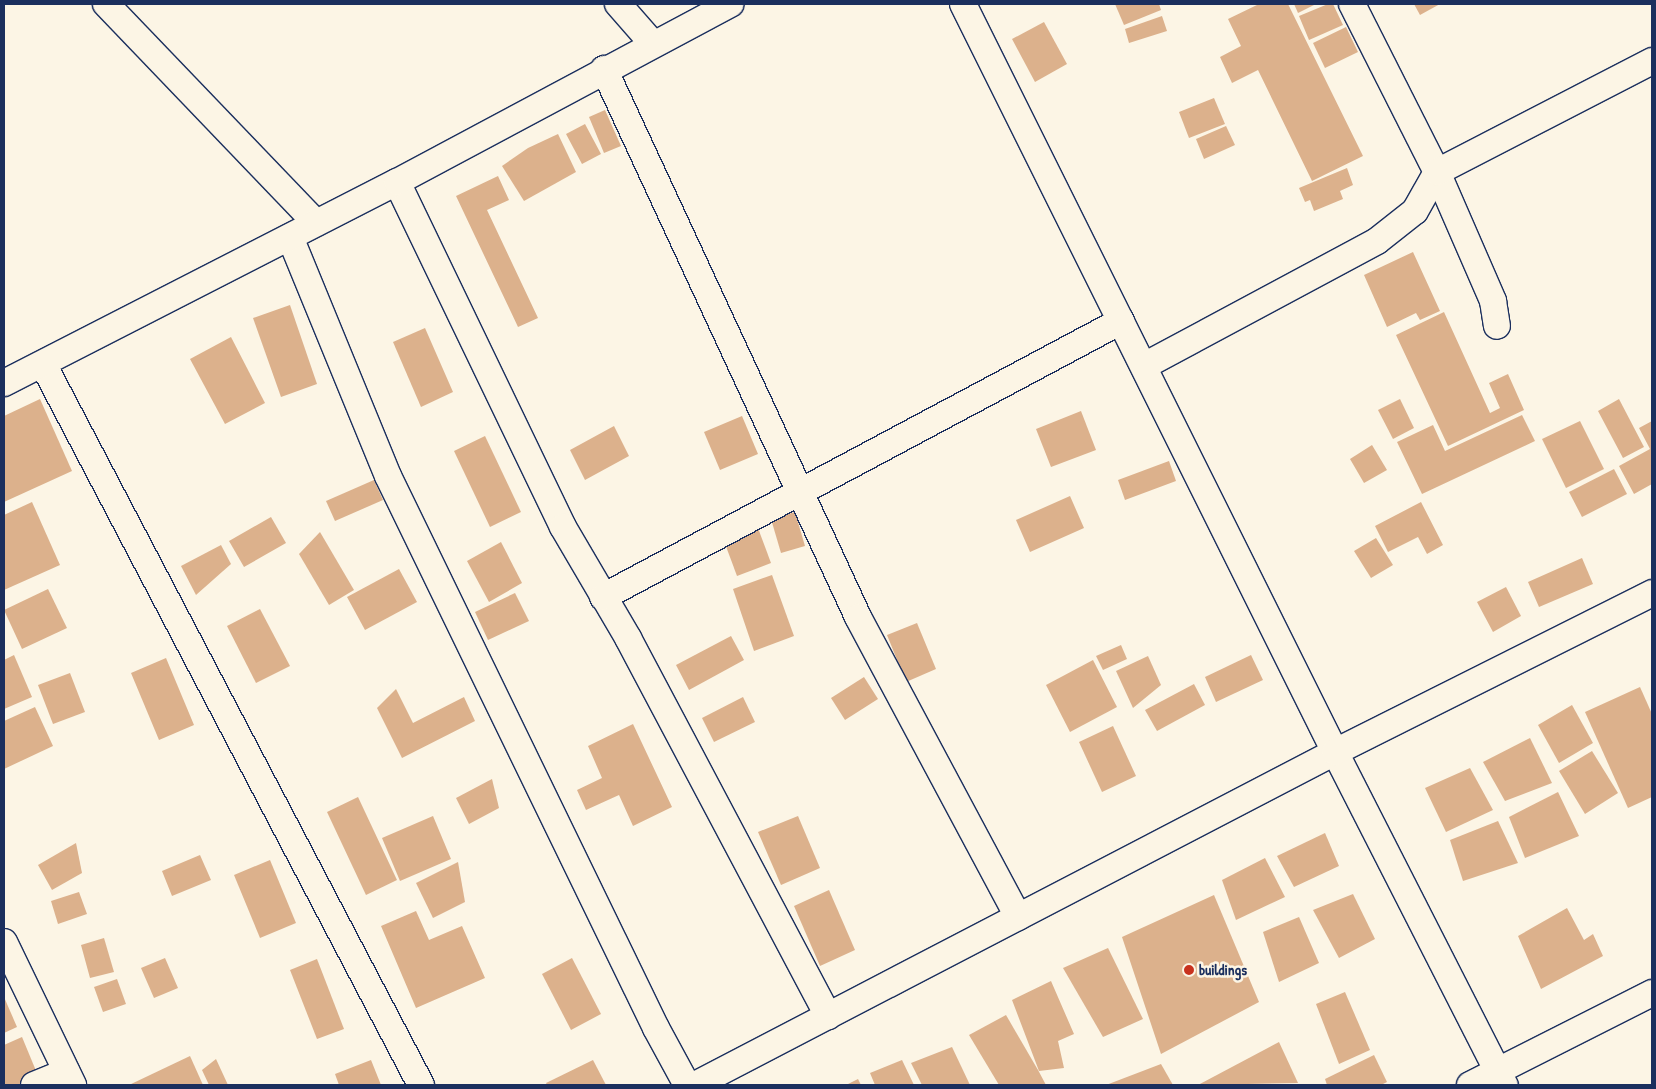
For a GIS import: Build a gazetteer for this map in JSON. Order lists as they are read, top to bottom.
{
  "places": ["buildings"]
}
